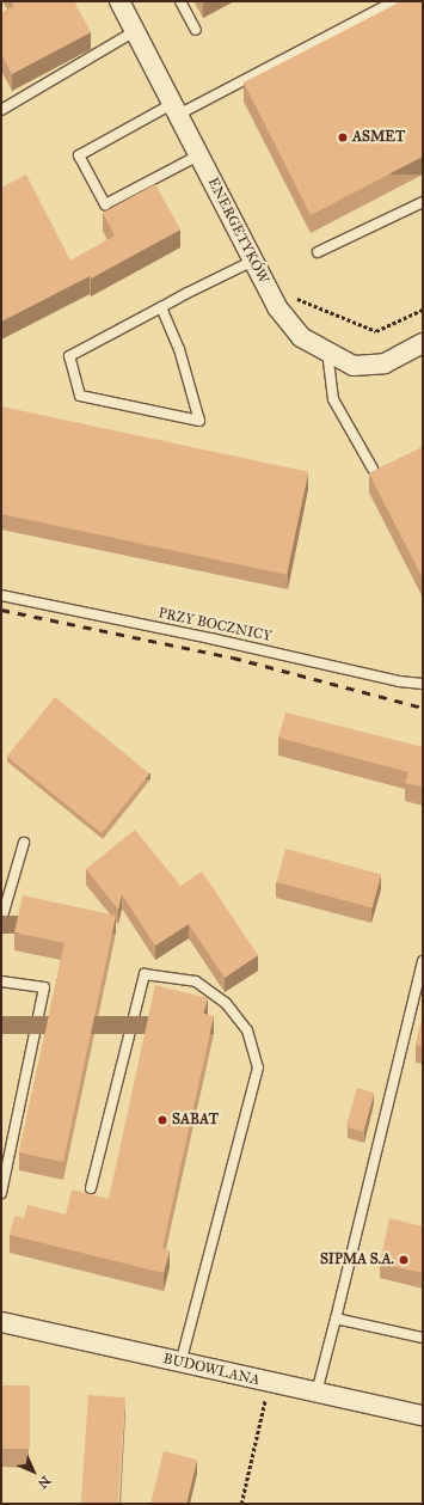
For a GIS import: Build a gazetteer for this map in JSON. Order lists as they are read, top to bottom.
{
  "streets": {
    "street": ["ENERGETYKÓW", "BUDOWLANA"],
    "lane": ["PRZY BOCZNICY"]
  },
  "places": ["ASMET", "SABAT", "SIPMA S.A."],
  "north": "bottom right"
}
